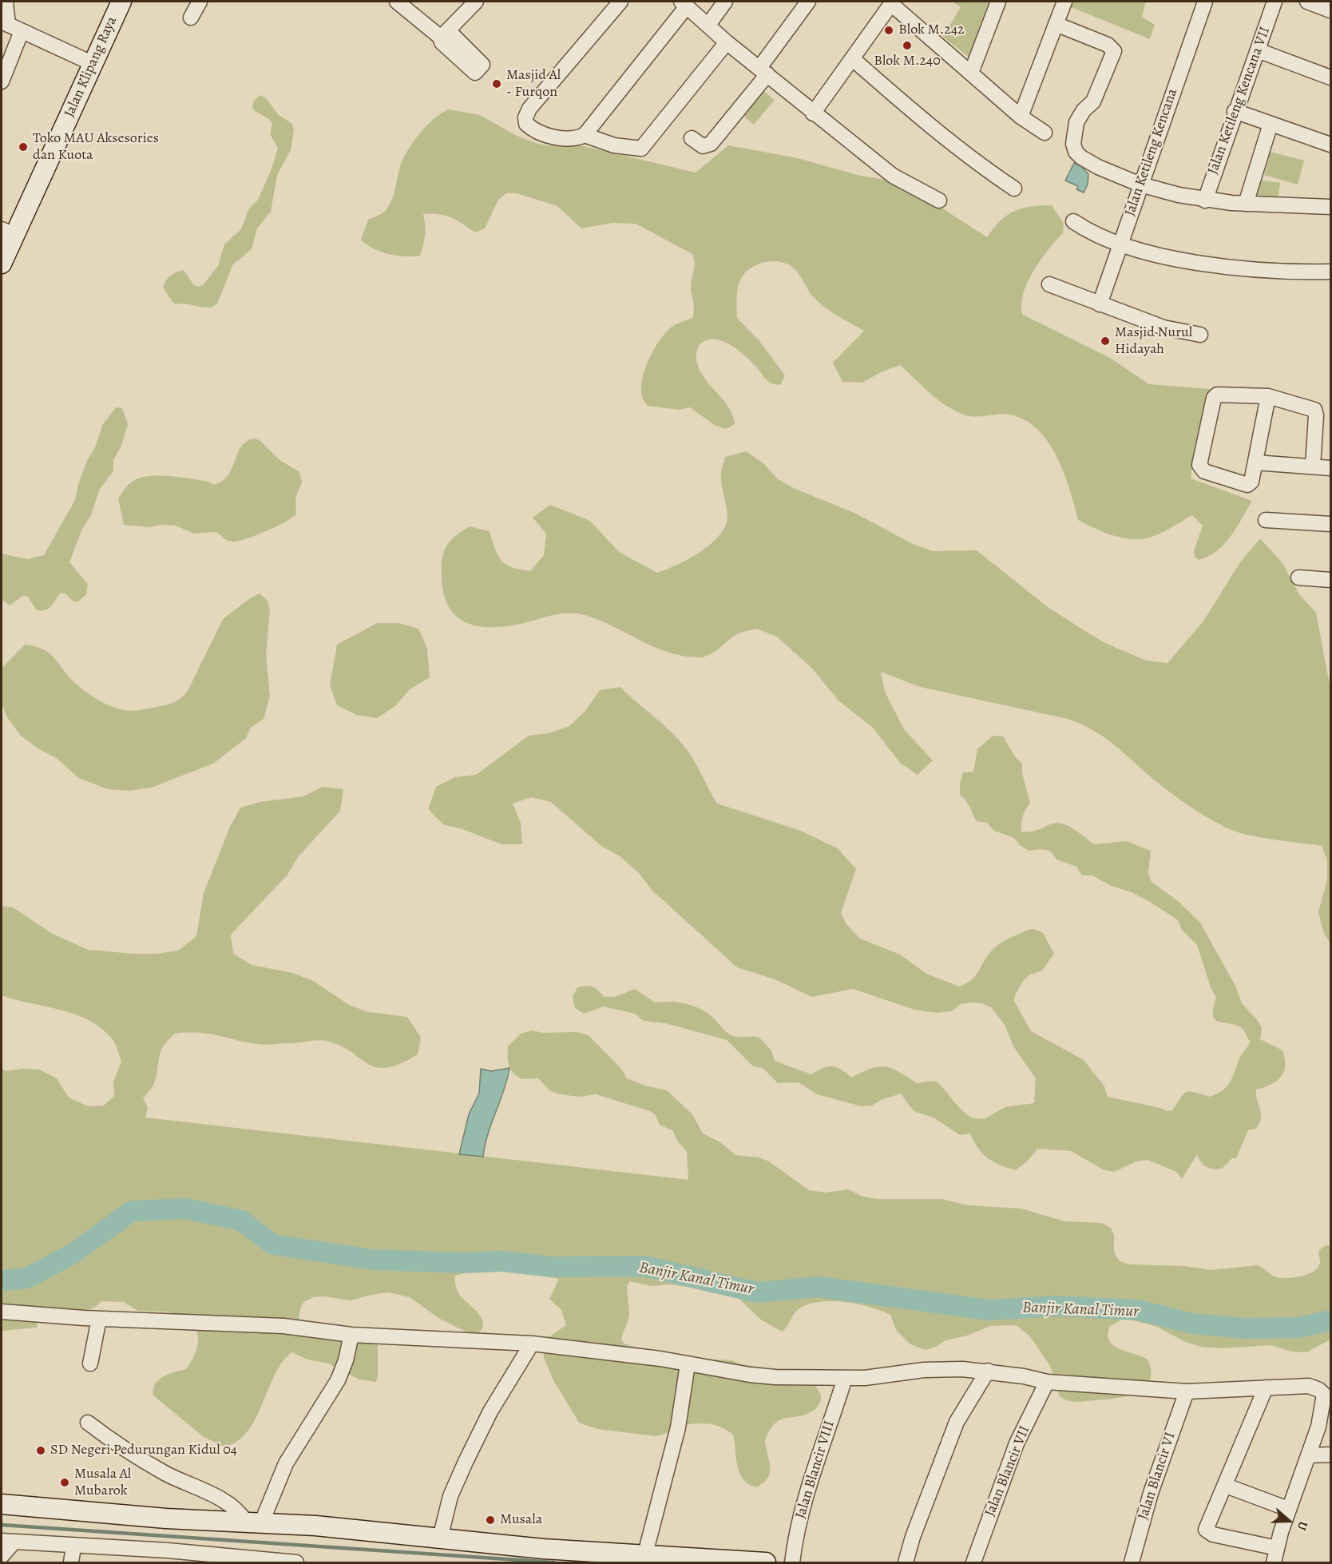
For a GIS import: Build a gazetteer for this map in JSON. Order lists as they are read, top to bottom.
{
  "streets": {
    "street": [
      "Jalan Klipang Raya",
      "Jalan Ketileng Kencana VII",
      "Jalan Ketileng Kencana",
      "Jalan Blancir VIII",
      "Jalan Blancir VII",
      "Jalan Blancir VI"
    ]
  },
  "water": ["Banjir Kanal Timur"],
  "places": [
    "Blok M.242",
    "Blok M.240",
    "Masjid Al - Furqon",
    "Toko MAU Aksesories dan Kuota",
    "Masjid Nurul Hidayah",
    "SD Negeri Pedurungan Kidul 04",
    "Musala Al Mubarok",
    "Musala"
  ],
  "north": "right"
}
